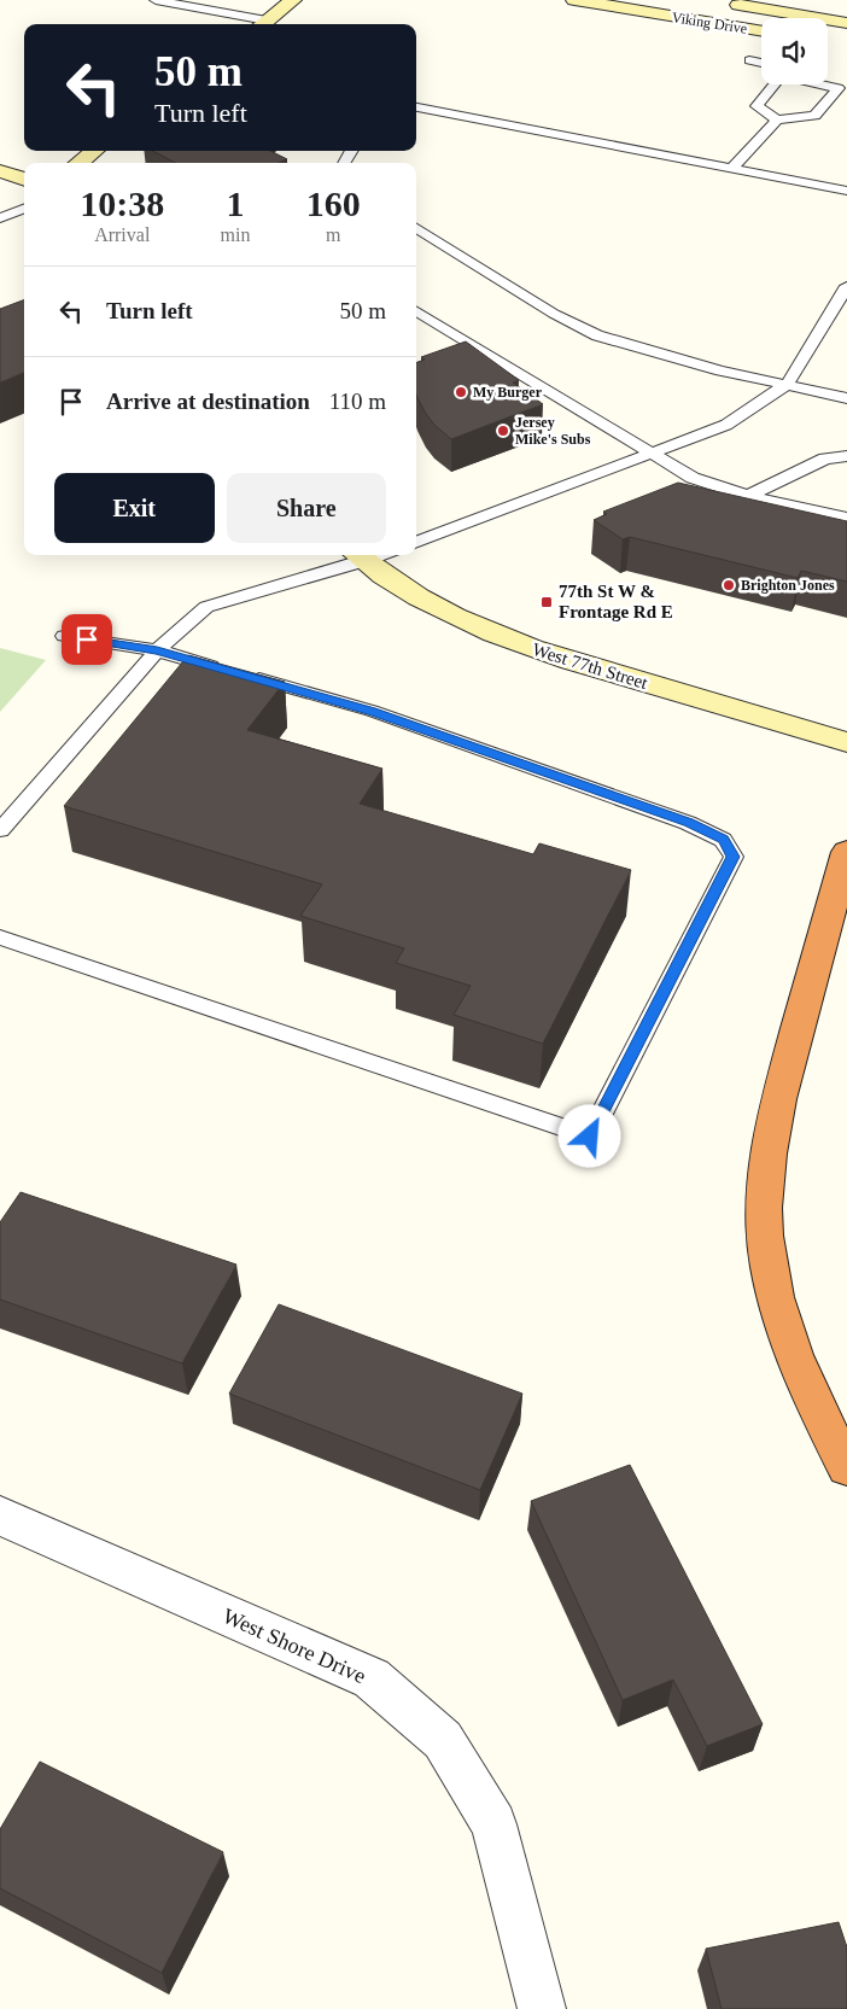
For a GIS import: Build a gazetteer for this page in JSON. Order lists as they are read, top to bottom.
{
  "streets": {
    "street": ["Viking Drive", "West 77th Street", "West Shore Drive"]
  },
  "places": {
    "other": ["My Burger", "Jersey Mike's Subs", "Brighton Jones"],
    "transit": ["77th St W & Frontage Rd E"]
  },
  "page": {
    "turn": ["50 m", "Turn left"],
    "eta": [
      "10:38",
      "Arrival",
      "1",
      "min",
      "160",
      "m"
    ],
    "list": [
      {
        "name": "Turn left",
        "value": "50 m"
      },
      {
        "name": "Arrive at destination",
        "value": "110 m"
      }
    ],
    "buttons": ["Exit", "Share"]
  }
}
